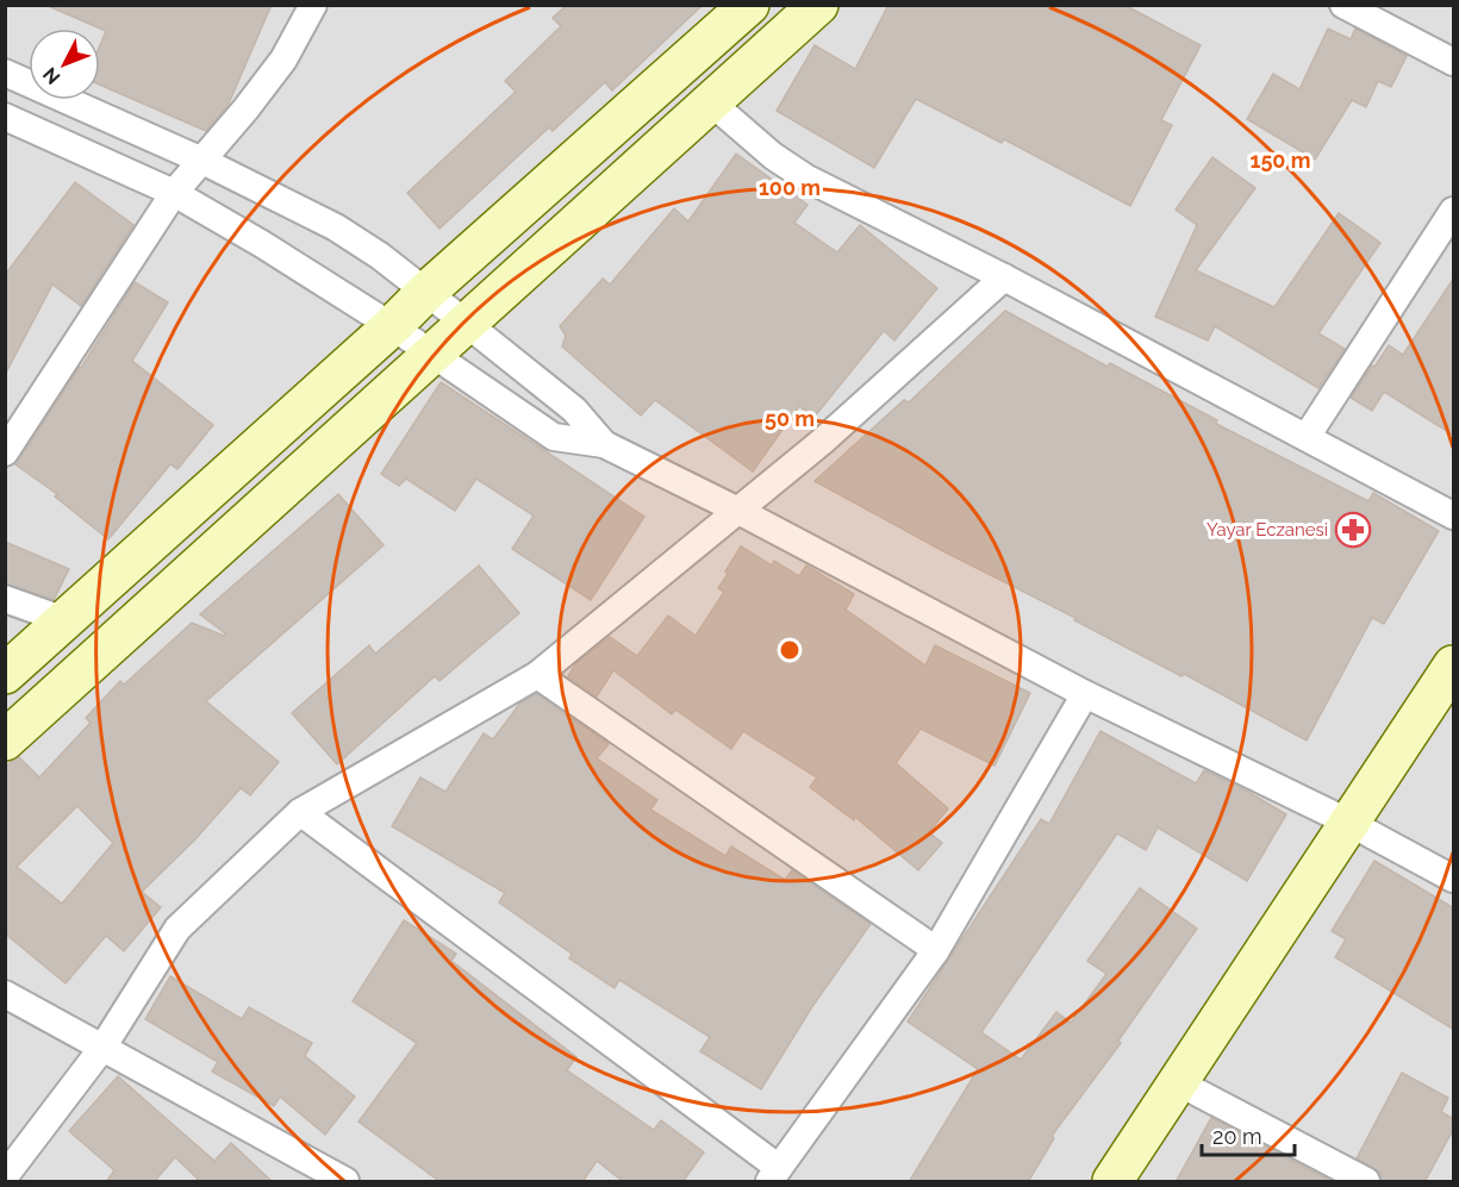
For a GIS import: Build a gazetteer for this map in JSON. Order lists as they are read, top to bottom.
{
  "places": {
    "pharmacy": ["Yayar Eczanesi"]
  },
  "scale_bar": "20 m",
  "north": "bottom left",
  "rings": ["150 m", "100 m", "50 m"]
}
